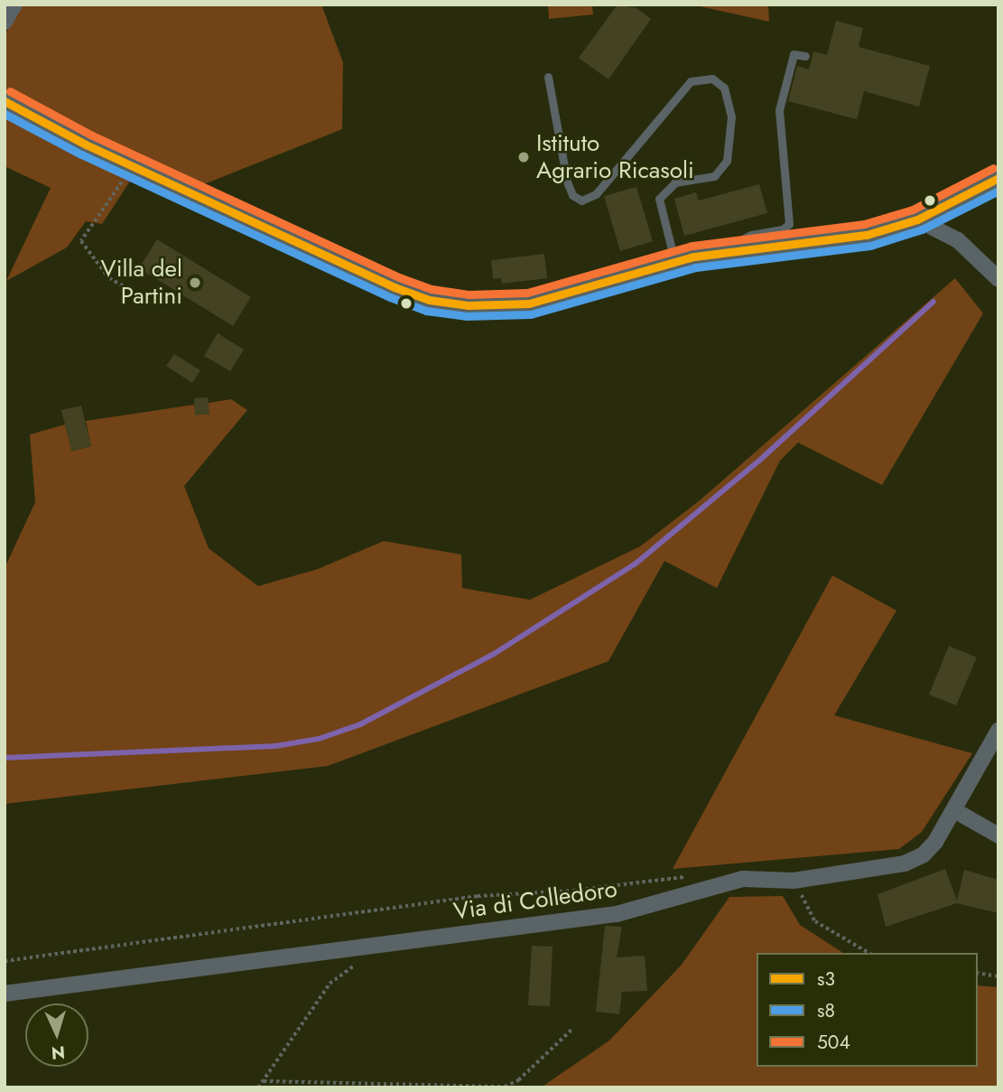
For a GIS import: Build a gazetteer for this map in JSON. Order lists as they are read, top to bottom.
{
  "streets": {
    "street": ["Via di Colledoro"]
  },
  "places": ["Istituto Agrario Ricasoli", "Villa del Partini"],
  "lines": ["transit line 504", "transit line s3", "transit line s8"],
  "legend": ["s3", "s8", "504"],
  "north": "bottom"
}
